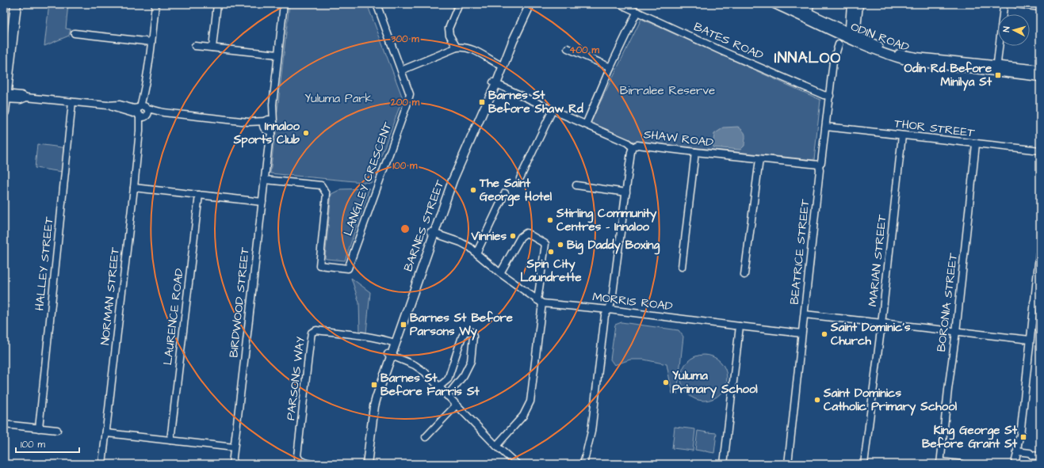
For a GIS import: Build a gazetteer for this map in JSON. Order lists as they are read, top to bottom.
{
  "streets": {
    "main road": ["ODIN ROAD", "BARNES STREET"],
    "street": [
      "BATES ROAD",
      "THOR STREET",
      "SHAW ROAD",
      "LANGLEY CRESCENT",
      "BEATRICE STREET",
      "MARIAN STREET",
      "HALLEY STREET",
      "NORMAN STREET",
      "MORRIS ROAD",
      "BIRDWOOD STREET",
      "BORONIA STREET",
      "LAURENCE ROAD",
      "PARSONS WAY"
    ]
  },
  "crossings": [
    ["BATES ROAD", "BEATRICE STREET"],
    ["THOR STREET", "BEATRICE STREET"],
    ["THOR STREET", "MARIAN STREET"],
    ["THOR STREET", "BORONIA STREET"],
    ["SHAW ROAD", "BARNES STREET"],
    ["SHAW ROAD", "BEATRICE STREET"],
    ["LANGLEY CRESCENT", "BIRDWOOD STREET"],
    ["BARNES STREET", "MORRIS ROAD"],
    ["BARNES STREET", "PARSONS WAY"],
    ["BEATRICE STREET", "MORRIS ROAD"]
  ],
  "districts": ["INNALOO"],
  "parks": ["Birralee Reserve", "Yuluma Park"],
  "places": {
    "transit": [
      "Odin Rd Before Minilya St",
      "Barnes St Before Shaw Rd",
      "Barnes St Before Parsons Wy",
      "Barnes St Before Farris St",
      "King George St Before Grant St"
    ],
    "other": [
      "Innaloo Sports Club",
      "The Saint George Hotel",
      "Stirling Community Centres - Innaloo",
      "Vinnies",
      "Big Daddy Boxing",
      "Spin City Laundrette",
      "Saint Dominic's Church",
      "Yuluma Primary School",
      "Saint Dominics Catholic Primary School"
    ]
  },
  "scale_bar": "100 m",
  "north": "left",
  "rings": [
    "300 m",
    "400 m",
    "200 m",
    "100 m"
  ]
}
